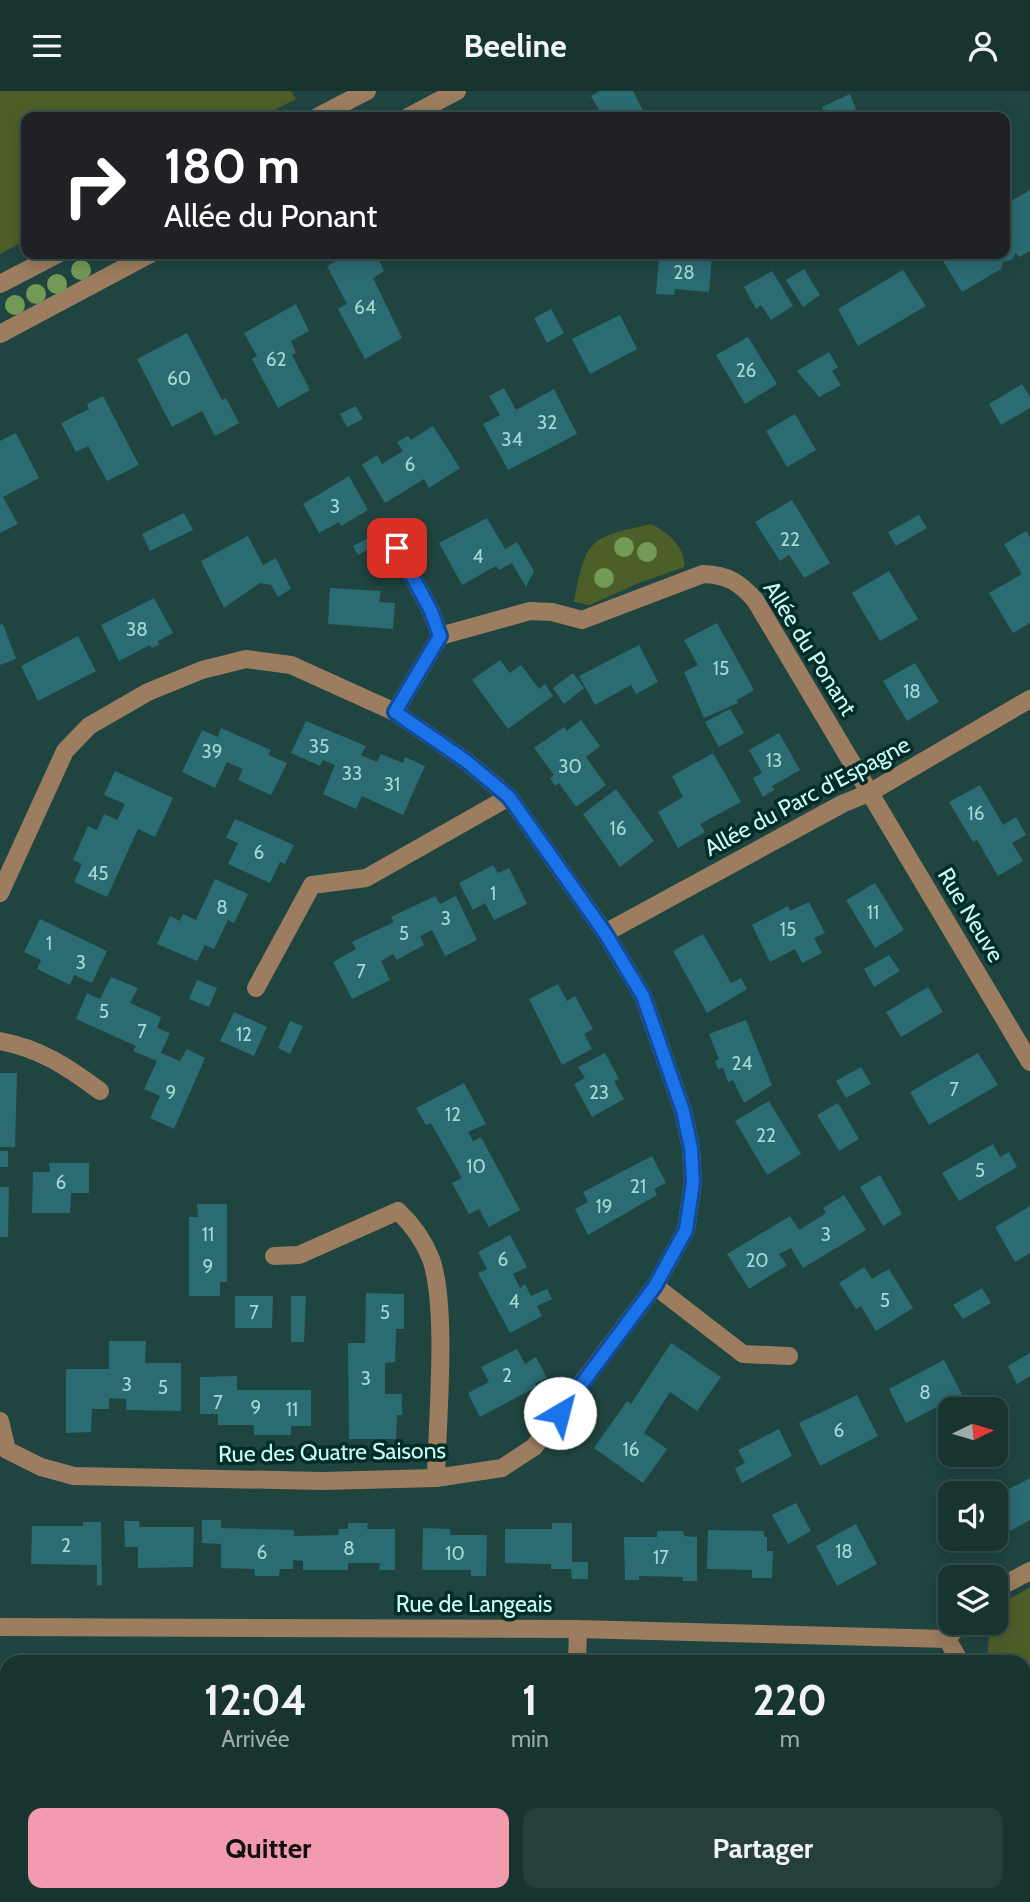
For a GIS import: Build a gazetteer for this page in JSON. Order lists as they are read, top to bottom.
{
  "streets": {
    "street": [
      "Allée du Ponant",
      "Allée du Parc d'Espagne",
      "Rue Neuve",
      "Rue des Quatre Saisons",
      "Rue de Langeais"
    ]
  },
  "crossings": [
    ["Allée du Ponant", "Allée du Parc d'Espagne"],
    ["Allée du Ponant", "Rue Neuve"],
    ["Allée du Parc d'Espagne", "Rue Neuve"],
    ["Allée du Parc d'Espagne", "Rue des Quatre Saisons"]
  ],
  "house_numbers": [
    "28",
    "64",
    "62",
    "26",
    "60",
    "32",
    "34",
    "6",
    "3",
    "22",
    "4",
    "38",
    "15",
    "18",
    "35",
    "39",
    "13",
    "30",
    "33",
    "31",
    "16",
    "16",
    "6",
    "45",
    "1",
    "8",
    "11",
    "3",
    "15",
    "5",
    "1",
    "3",
    "7",
    "5",
    "7",
    "12",
    "24",
    "7",
    "9",
    "23",
    "12",
    "22",
    "10",
    "5",
    "6",
    "21",
    "19",
    "11",
    "3",
    "6",
    "20",
    "9",
    "5",
    "4",
    "7",
    "5",
    "2",
    "3",
    "3",
    "5",
    "8",
    "7",
    "9",
    "11",
    "6",
    "16",
    "2",
    "8",
    "18",
    "6",
    "10",
    "17"
  ],
  "north": "right",
  "page": {
    "header": "Beeline",
    "turn": ["180 m", "Allée du Ponant"],
    "eta": [
      "12:04",
      "Arrivée",
      "1",
      "min",
      "220",
      "m"
    ],
    "buttons": ["Quitter", "Partager"]
  }
}
